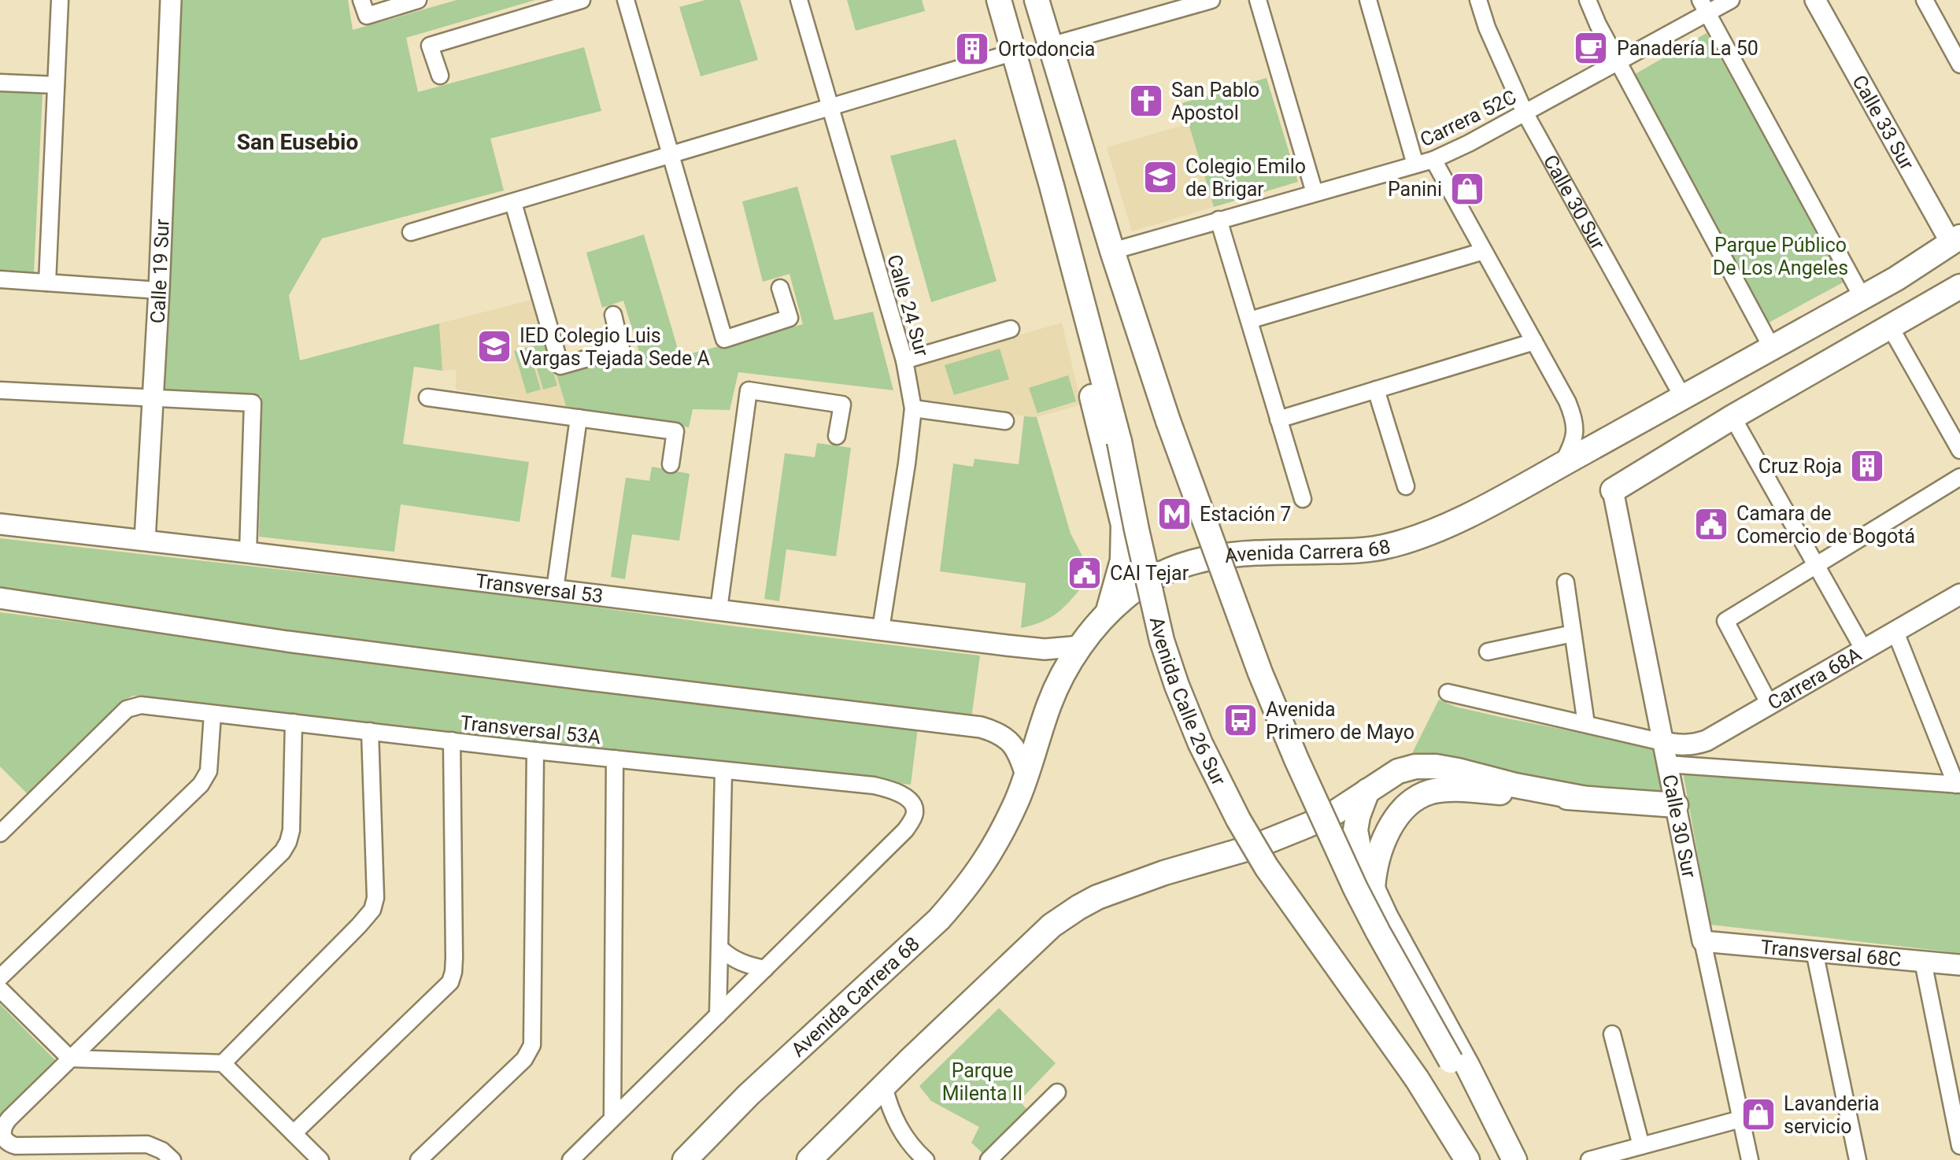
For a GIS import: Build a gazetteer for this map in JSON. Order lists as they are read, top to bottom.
{
  "streets": {
    "main road": ["Avenida Carrera 68", "Avenida Calle 26 Sur"],
    "street": [
      "Carrera 52C",
      "Calle 33 Sur",
      "Calle 30 Sur",
      "Calle 19 Sur",
      "Calle 24 Sur",
      "Transversal 53",
      "Carrera 68A",
      "Transversal 53A",
      "Transversal 68C"
    ]
  },
  "crossings": [
    ["Carrera 52C", "Calle 30 Sur"],
    ["Calle 33 Sur", "Avenida Carrera 68"],
    ["Calle 30 Sur", "Avenida Carrera 68"],
    ["Calle 30 Sur", "Carrera 68A"],
    ["Calle 30 Sur", "Transversal 68C"],
    ["Calle 19 Sur", "Transversal 53"],
    ["Calle 24 Sur", "Transversal 53"],
    ["Avenida Carrera 68", "Transversal 53"]
  ],
  "districts": ["San Eusebio"],
  "parks": ["Parque Público De Los Angeles", "Parque Milenta II"],
  "places": {
    "cafe": ["Panadería La 50"],
    "building": ["Ortodoncia", "Cruz Roja"],
    "church": ["San Pablo Apostol"],
    "school or university": ["Colegio Emilo de Brigar", "IED Colegio Luis Vargas Tejada Sede A"],
    "shop": ["Panini", "Lavanderia servicio"],
    "metro station": ["Estación 7"],
    "public building": ["Camara de Comercio de Bogotá", "CAI Tejar"],
    "bus stop": ["Avenida Primero de Mayo"]
  }
}
